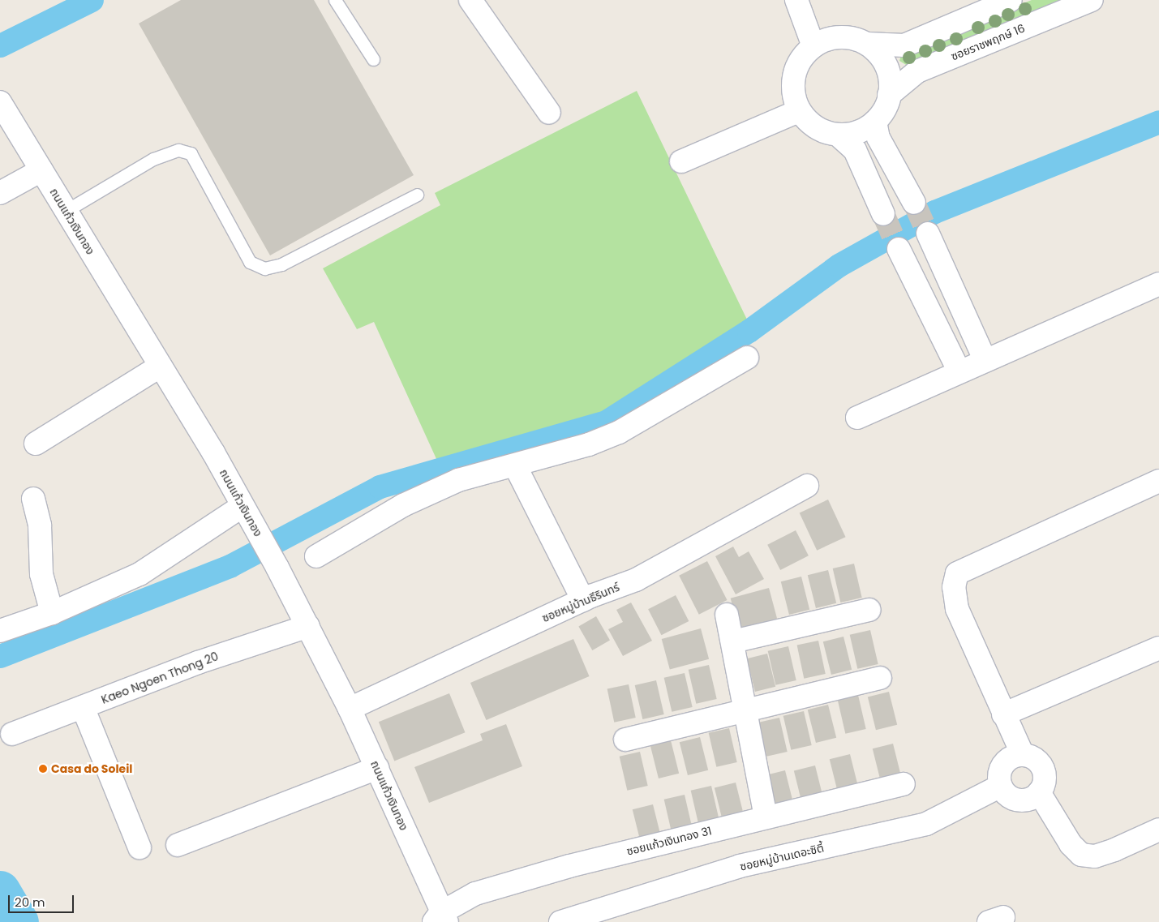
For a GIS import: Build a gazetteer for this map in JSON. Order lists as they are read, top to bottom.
{
  "streets": {
    "street": [
      "ซอยราชพฤกษ์ 16",
      "ถนนแก้วเงินทอง",
      "ซอยหมู่บ้านธีรินทร์",
      "Kaeo Ngoen Thong 20",
      "ซอยแก้วเงินทอง 31",
      "ซอยหมู่บ้านเดอะซิตี้"
    ]
  },
  "crossings": [
    ["ถนนแก้วเงินทอง", "ซอยหมู่บ้านธีรินทร์"],
    ["ถนนแก้วเงินทอง", "Kaeo Ngoen Thong 20"],
    ["ถนนแก้วเงินทอง", "ซอยแก้วเงินทอง 31"]
  ],
  "places": ["Casa do Soleil"],
  "scale_bar": "20 m"
}
